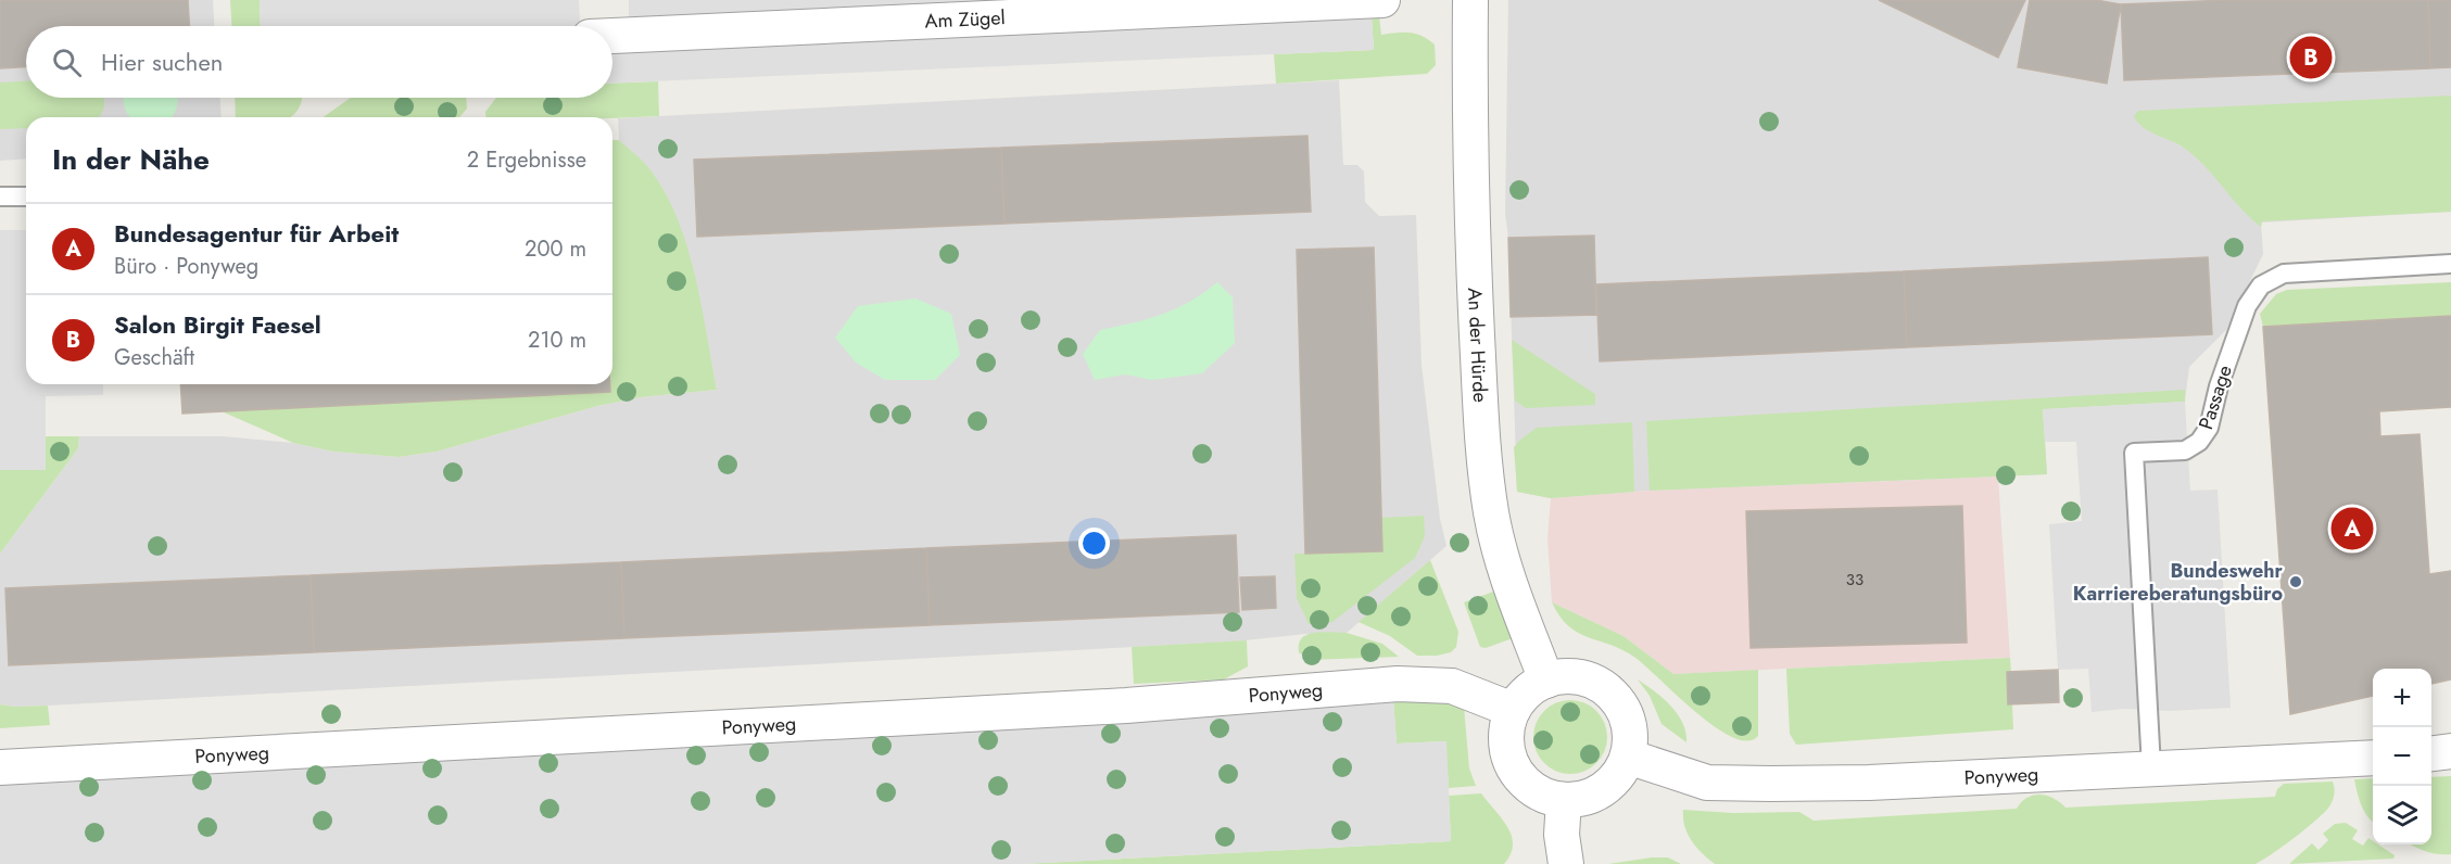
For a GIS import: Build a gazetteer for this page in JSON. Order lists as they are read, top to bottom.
{
  "streets": {
    "street": ["Am Zügel", "An der Hürde", "Ponyweg"],
    "lane": ["Passage"]
  },
  "crossings": [
    ["An der Hürde", "Ponyweg"],
    ["Passage", "Ponyweg"]
  ],
  "places": ["Bundeswehr Karriereberatungsbüro"],
  "house_numbers": ["33"],
  "page": {
    "search": "Hier suchen",
    "pins": ["B", "A"],
    "heading": ["In der Nähe", "2 Ergebnisse"],
    "list": [
      {
        "mark": "A",
        "name": "Bundesagentur für Arbeit",
        "note": "Büro · Ponyweg",
        "value": "200 m"
      },
      {
        "mark": "B",
        "name": "Salon Birgit Faesel",
        "note": "Geschäft",
        "value": "210 m"
      }
    ],
    "map_buttons": ["+", "−"]
  }
}
